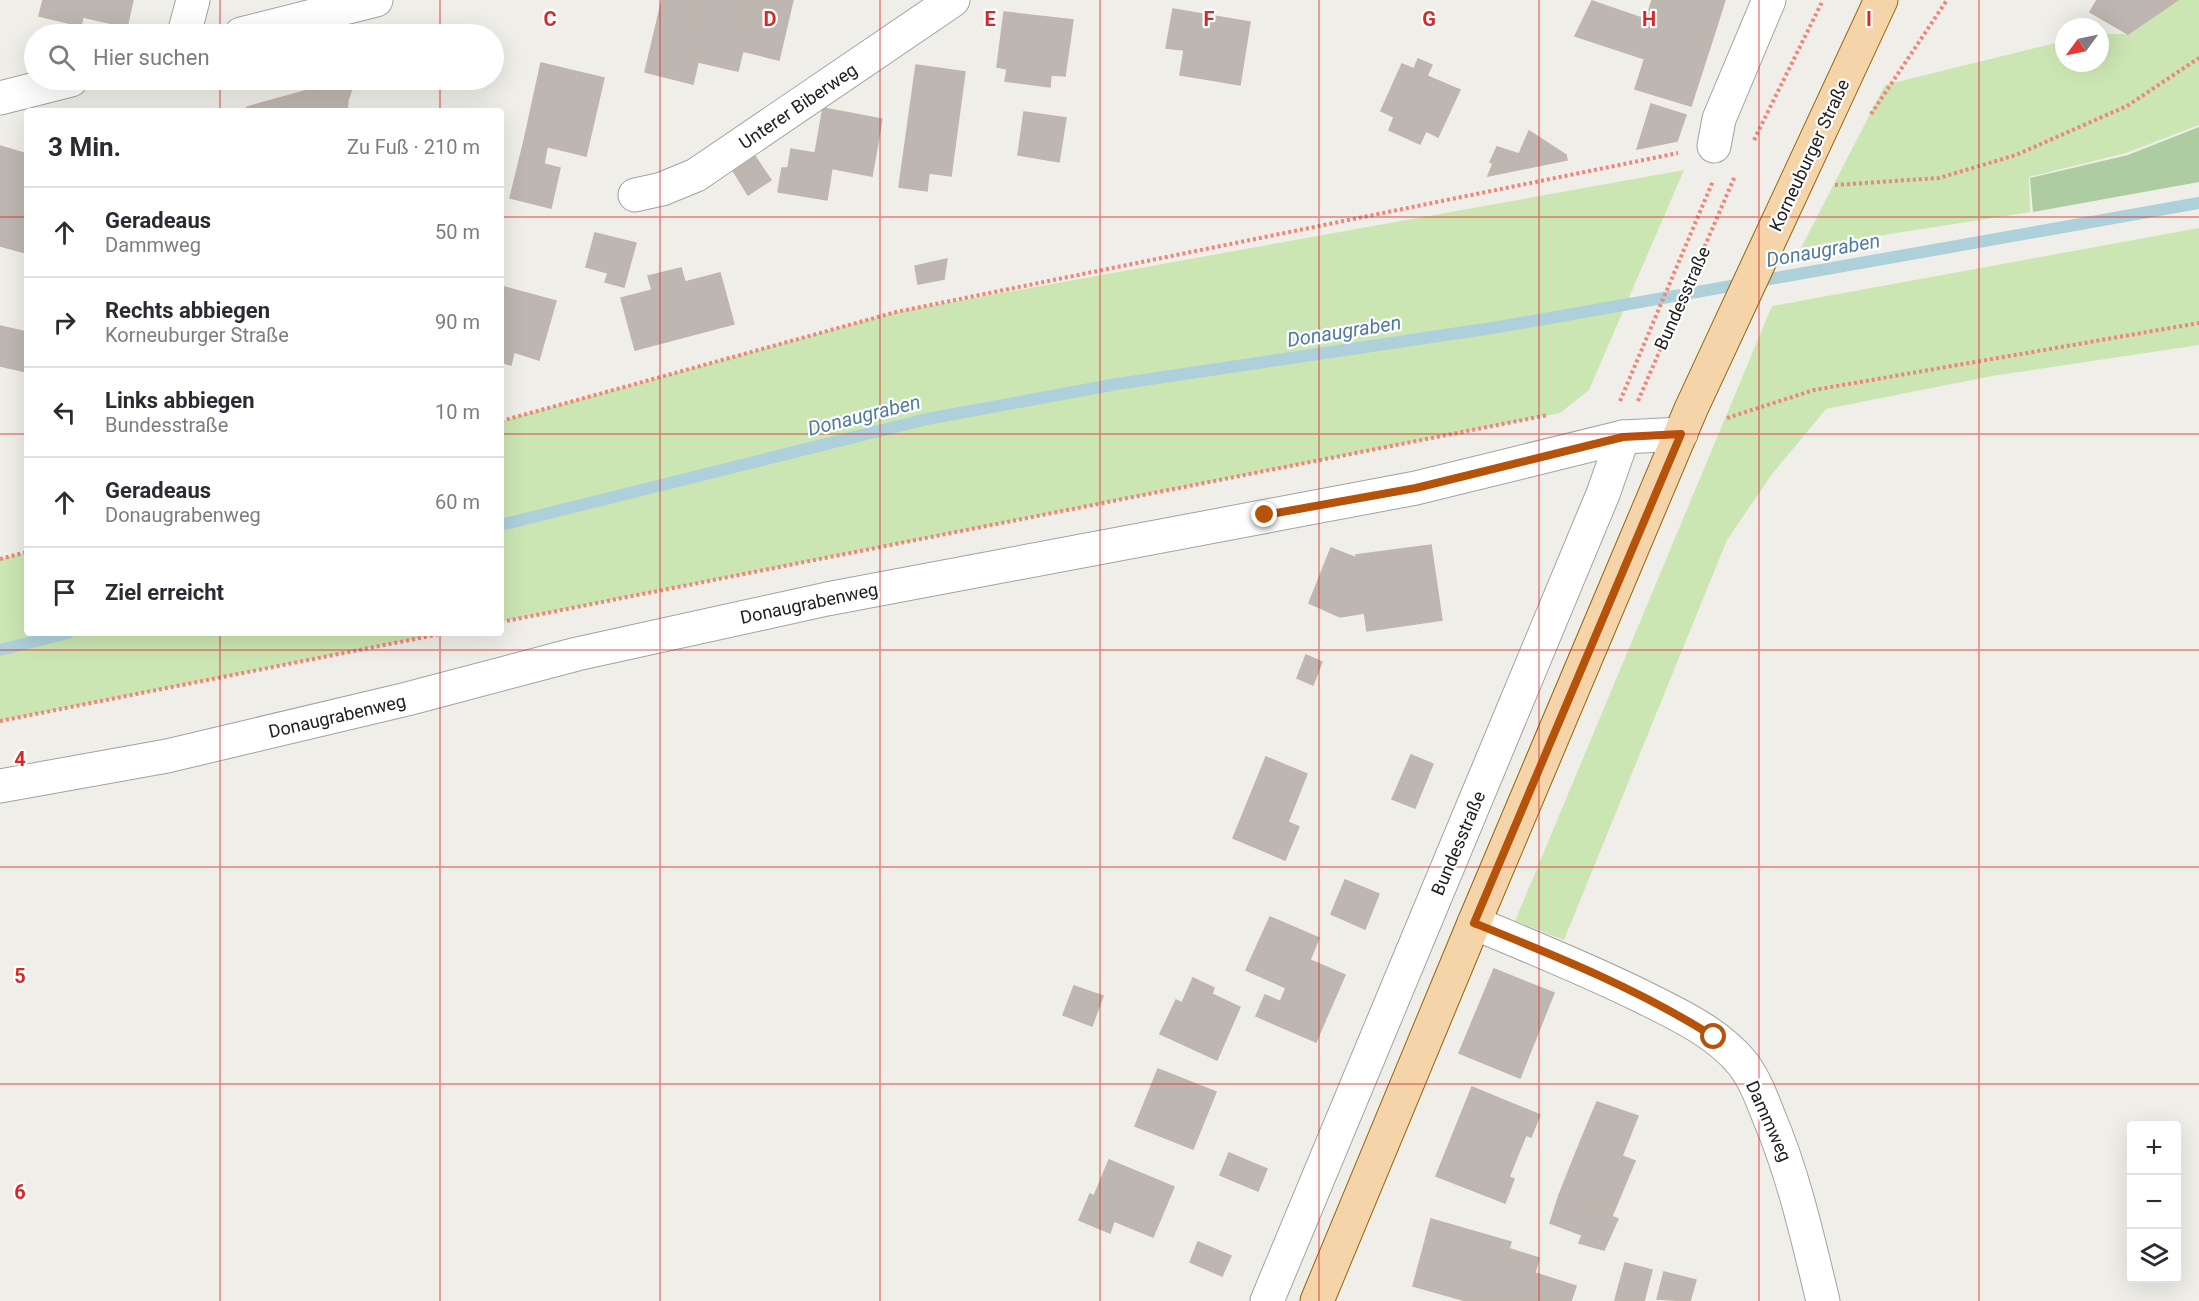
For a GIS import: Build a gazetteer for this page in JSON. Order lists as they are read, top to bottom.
{
  "streets": {
    "main road": ["Korneuburger Straße"],
    "street": [
      "Unterer Biberweg",
      "Bundesstraße",
      "Donaugrabenweg",
      "Dammweg"
    ]
  },
  "crossings": [
    ["Korneuburger Straße", "Dammweg"],
    ["Bundesstraße", "Donaugrabenweg"]
  ],
  "water": ["Donaugraben"],
  "north": "bottom left",
  "page": {
    "search": "Hier suchen",
    "heading": ["3 Min.", "Zu Fuß · 210 m"],
    "list": [
      ["Geradeaus", "Dammweg", "50 m"],
      ["Rechts abbiegen", "Korneuburger Straße", "90 m"],
      ["Links abbiegen", "Bundesstraße", "10 m"],
      ["Geradeaus", "Donaugrabenweg", "60 m"],
      "Ziel erreicht"
    ],
    "map_buttons": ["+", "−"]
  },
  "grid": {
    "columns": [
      "C",
      "D",
      "E",
      "F",
      "G",
      "H",
      "I"
    ],
    "rows": ["4", "5", "6"]
  }
}
